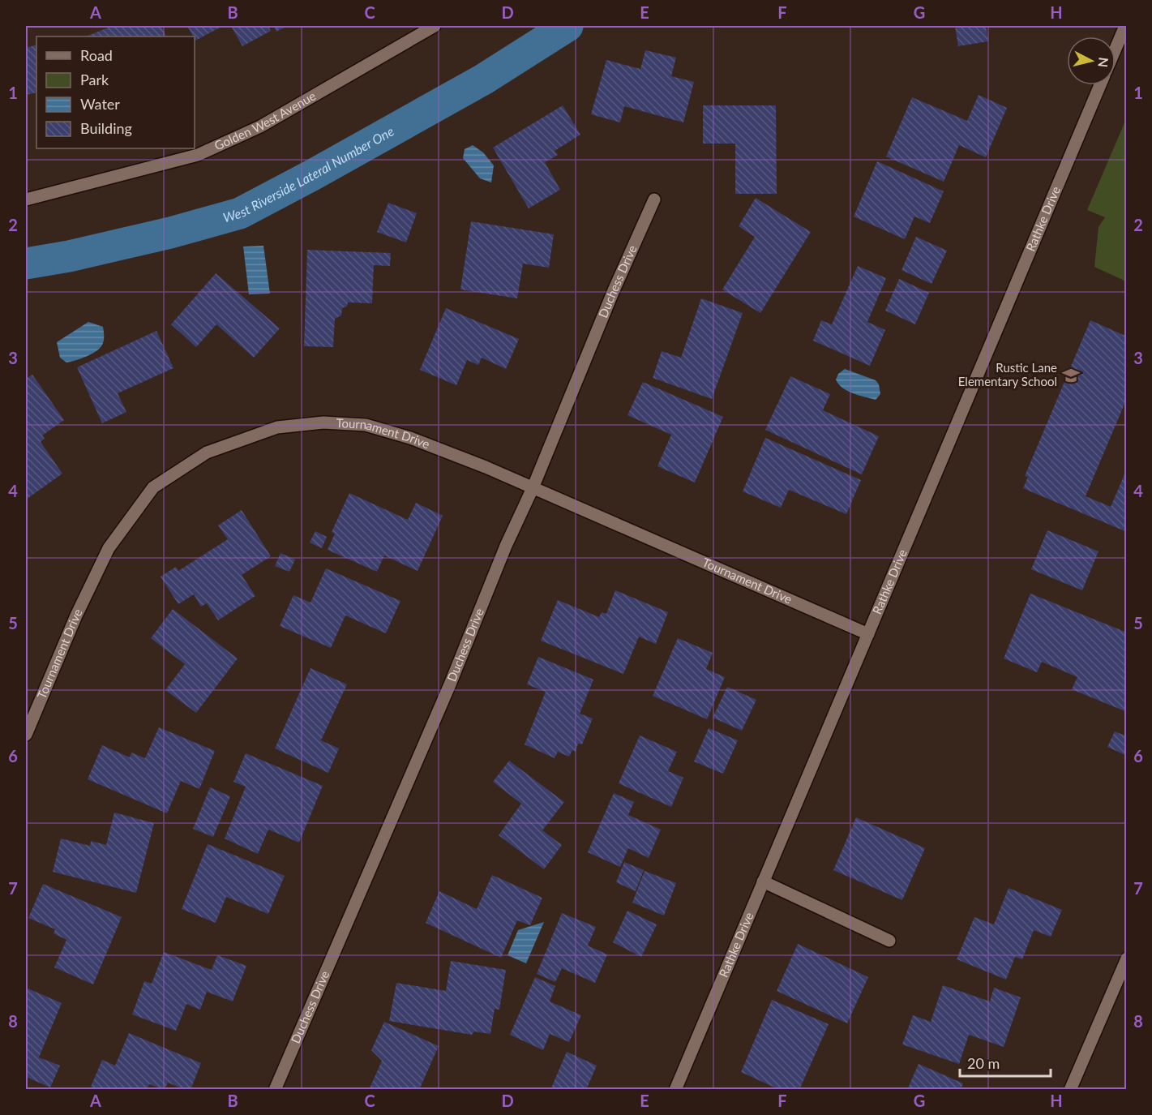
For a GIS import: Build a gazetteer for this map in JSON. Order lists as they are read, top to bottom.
{
  "streets": {
    "street": [
      "Golden West Avenue",
      "Rathke Drive",
      "Duchess Drive",
      "Tournament Drive"
    ]
  },
  "crossings": [
    ["Rathke Drive", "Tournament Drive"],
    ["Duchess Drive", "Tournament Drive"]
  ],
  "water": ["West Riverside Lateral Number One"],
  "places": {
    "school or university": ["Rustic Lane Elementary School"]
  },
  "legend": [
    "Road",
    "Park",
    "Water",
    "Building"
  ],
  "scale_bar": "20 m",
  "north": "right",
  "grid": {
    "columns": [
      "A",
      "B",
      "C",
      "D",
      "E",
      "F",
      "G",
      "H"
    ],
    "rows": [
      "1",
      "2",
      "3",
      "4",
      "5",
      "6",
      "7",
      "8"
    ]
  }
}
